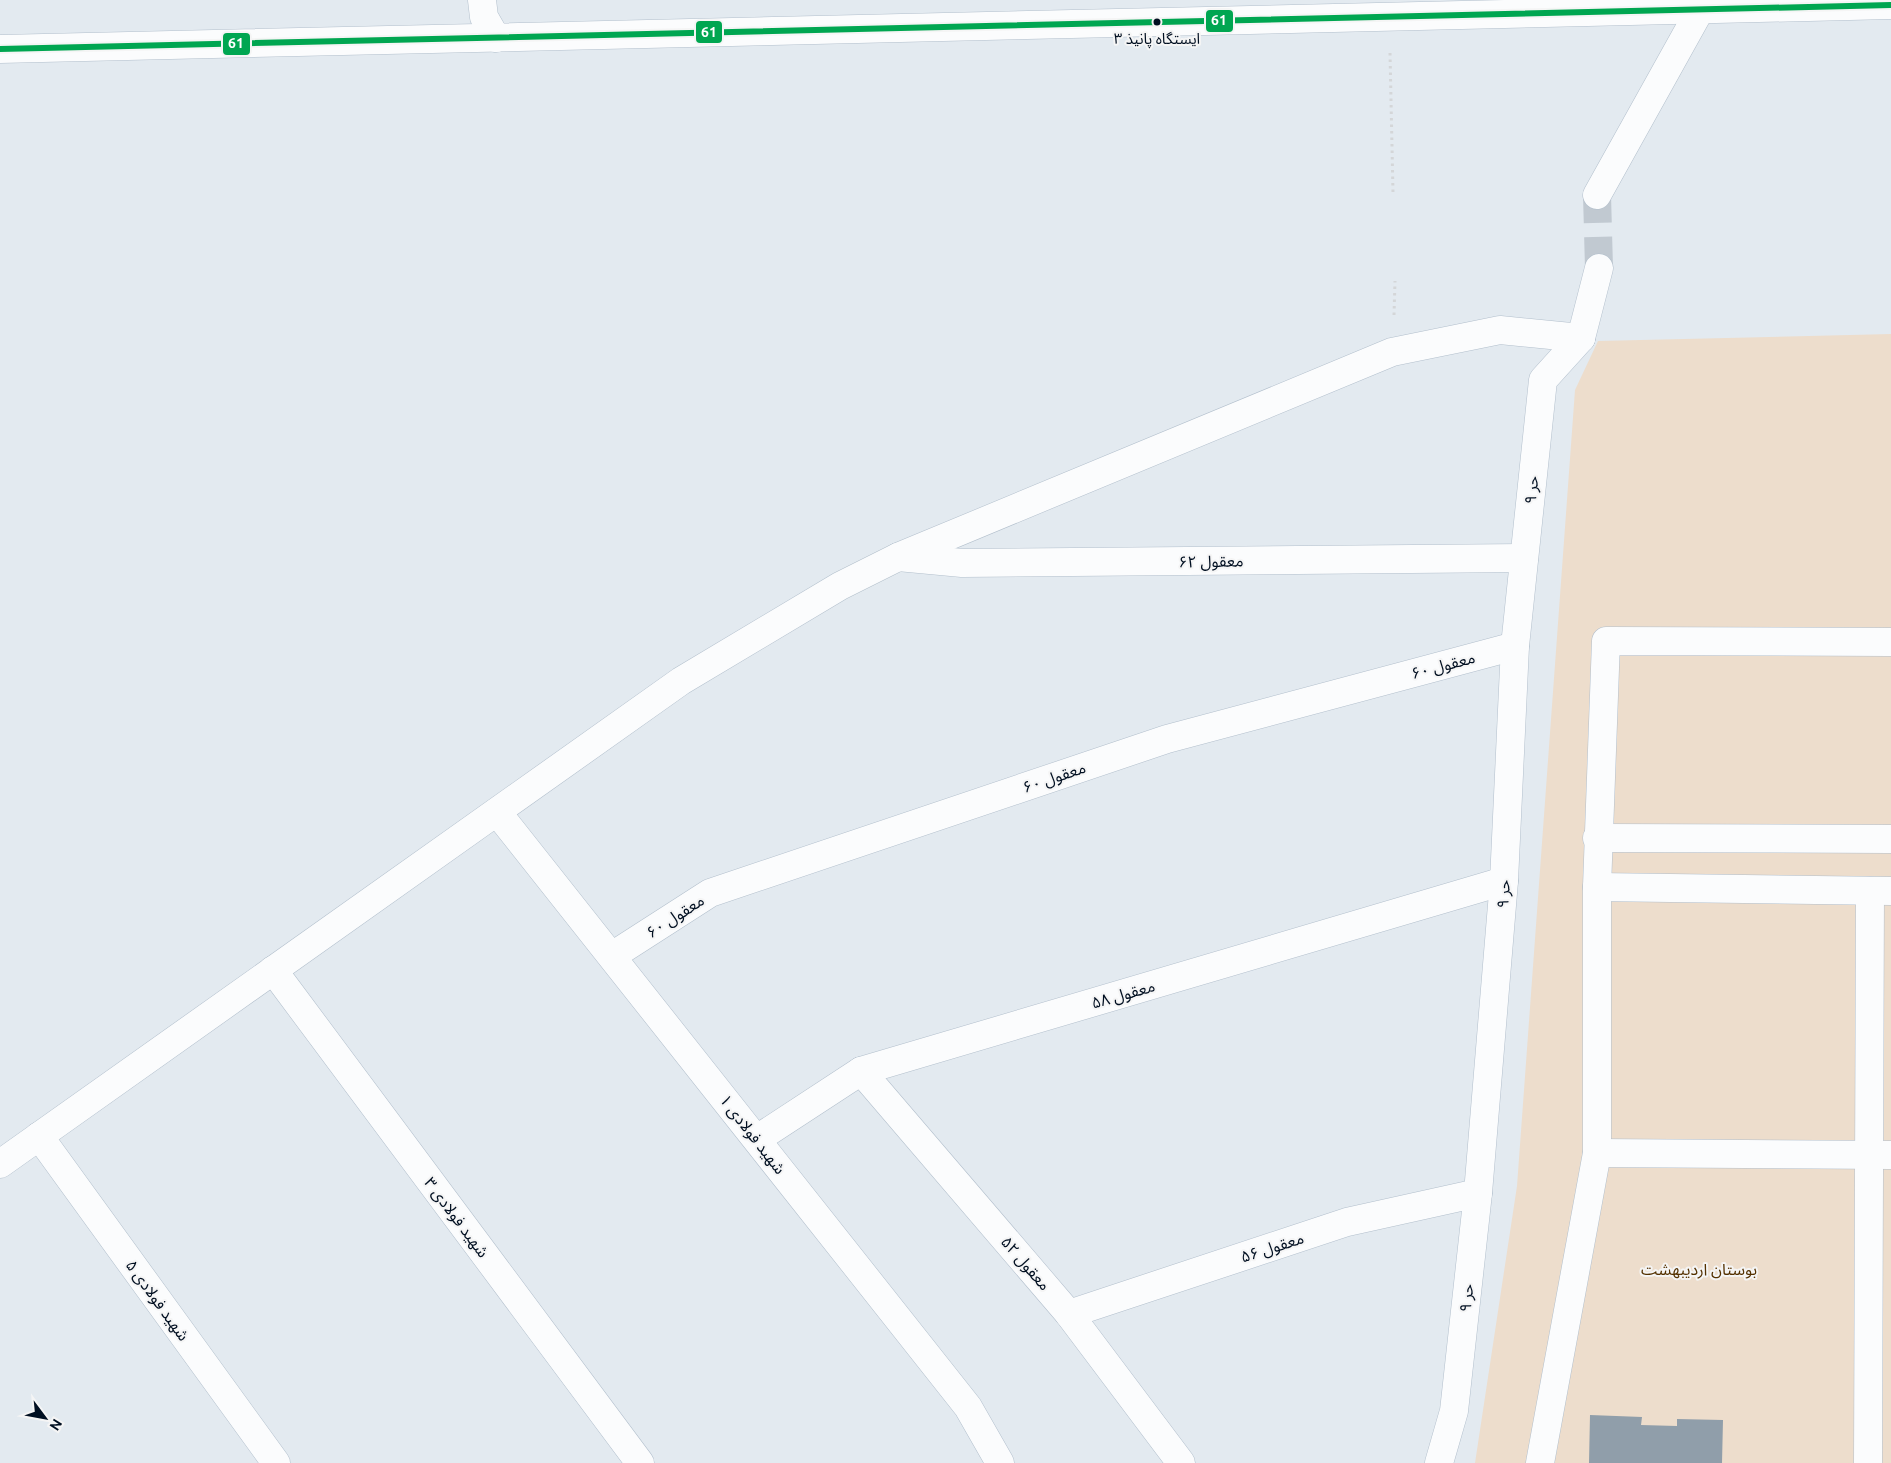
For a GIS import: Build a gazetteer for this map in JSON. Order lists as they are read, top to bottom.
{
  "streets": {
    "street": [
      "حر ۹",
      "معقول ۶۲",
      "معقول ۶۰",
      "معقول ۵۸",
      "شهید فولادی ۱",
      "شهید فولادی ۳",
      "معقول ۵۶",
      "معقول ۵۲",
      "شهید فولادی ۵"
    ]
  },
  "crossings": [
    ["حر ۹", "معقول ۶۲"],
    ["حر ۹", "معقول ۶۰"],
    ["حر ۹", "معقول ۵۸"],
    ["حر ۹", "معقول ۵۶"],
    ["معقول ۶۰", "شهید فولادی ۱"],
    ["معقول ۵۸", "شهید فولادی ۱"],
    ["معقول ۵۸", "معقول ۵۲"],
    ["معقول ۵۶", "معقول ۵۲"]
  ],
  "parks": ["بوستان اردیبهشت"],
  "places": ["ایستگاه پانیذ ۳"],
  "lines": ["transit line 61"],
  "north": "bottom right"
}
